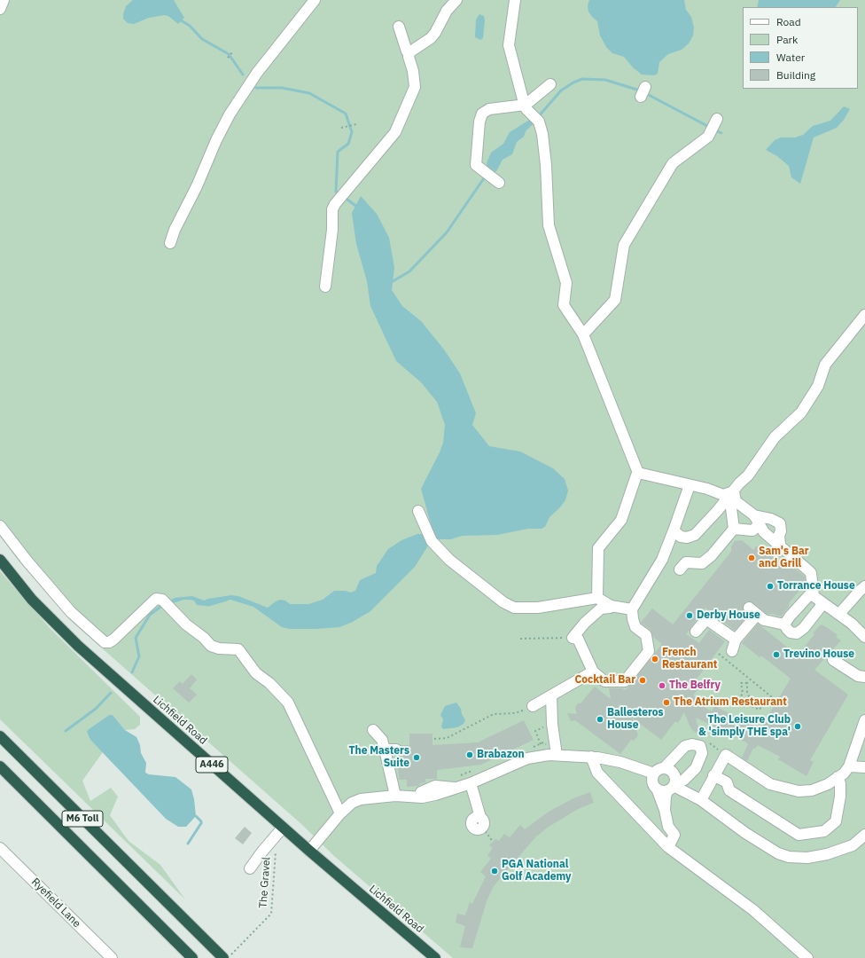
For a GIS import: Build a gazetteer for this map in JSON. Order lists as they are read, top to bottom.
{
  "streets": {
    "highway": ["Lichfield Road", "A446", "M6 Toll"],
    "street": ["Ryefield Lane"],
    "path": ["The Gravel"]
  },
  "crossings": [
    ["Lichfield Road", "The Gravel"]
  ],
  "places": [
    "Sam's Bar and Grill",
    "Torrance House",
    "Derby House",
    "Trevino House",
    "French Restaurant",
    "Cocktail Bar",
    "The Belfry",
    "The Atrium Restaurant",
    "Ballesteros House",
    "The Leisure Club & 'simply THE spa'",
    "Brabazon",
    "The Masters Suite",
    "PGA National Golf Academy"
  ],
  "legend": [
    "Road",
    "Park",
    "Water",
    "Building"
  ]
}
